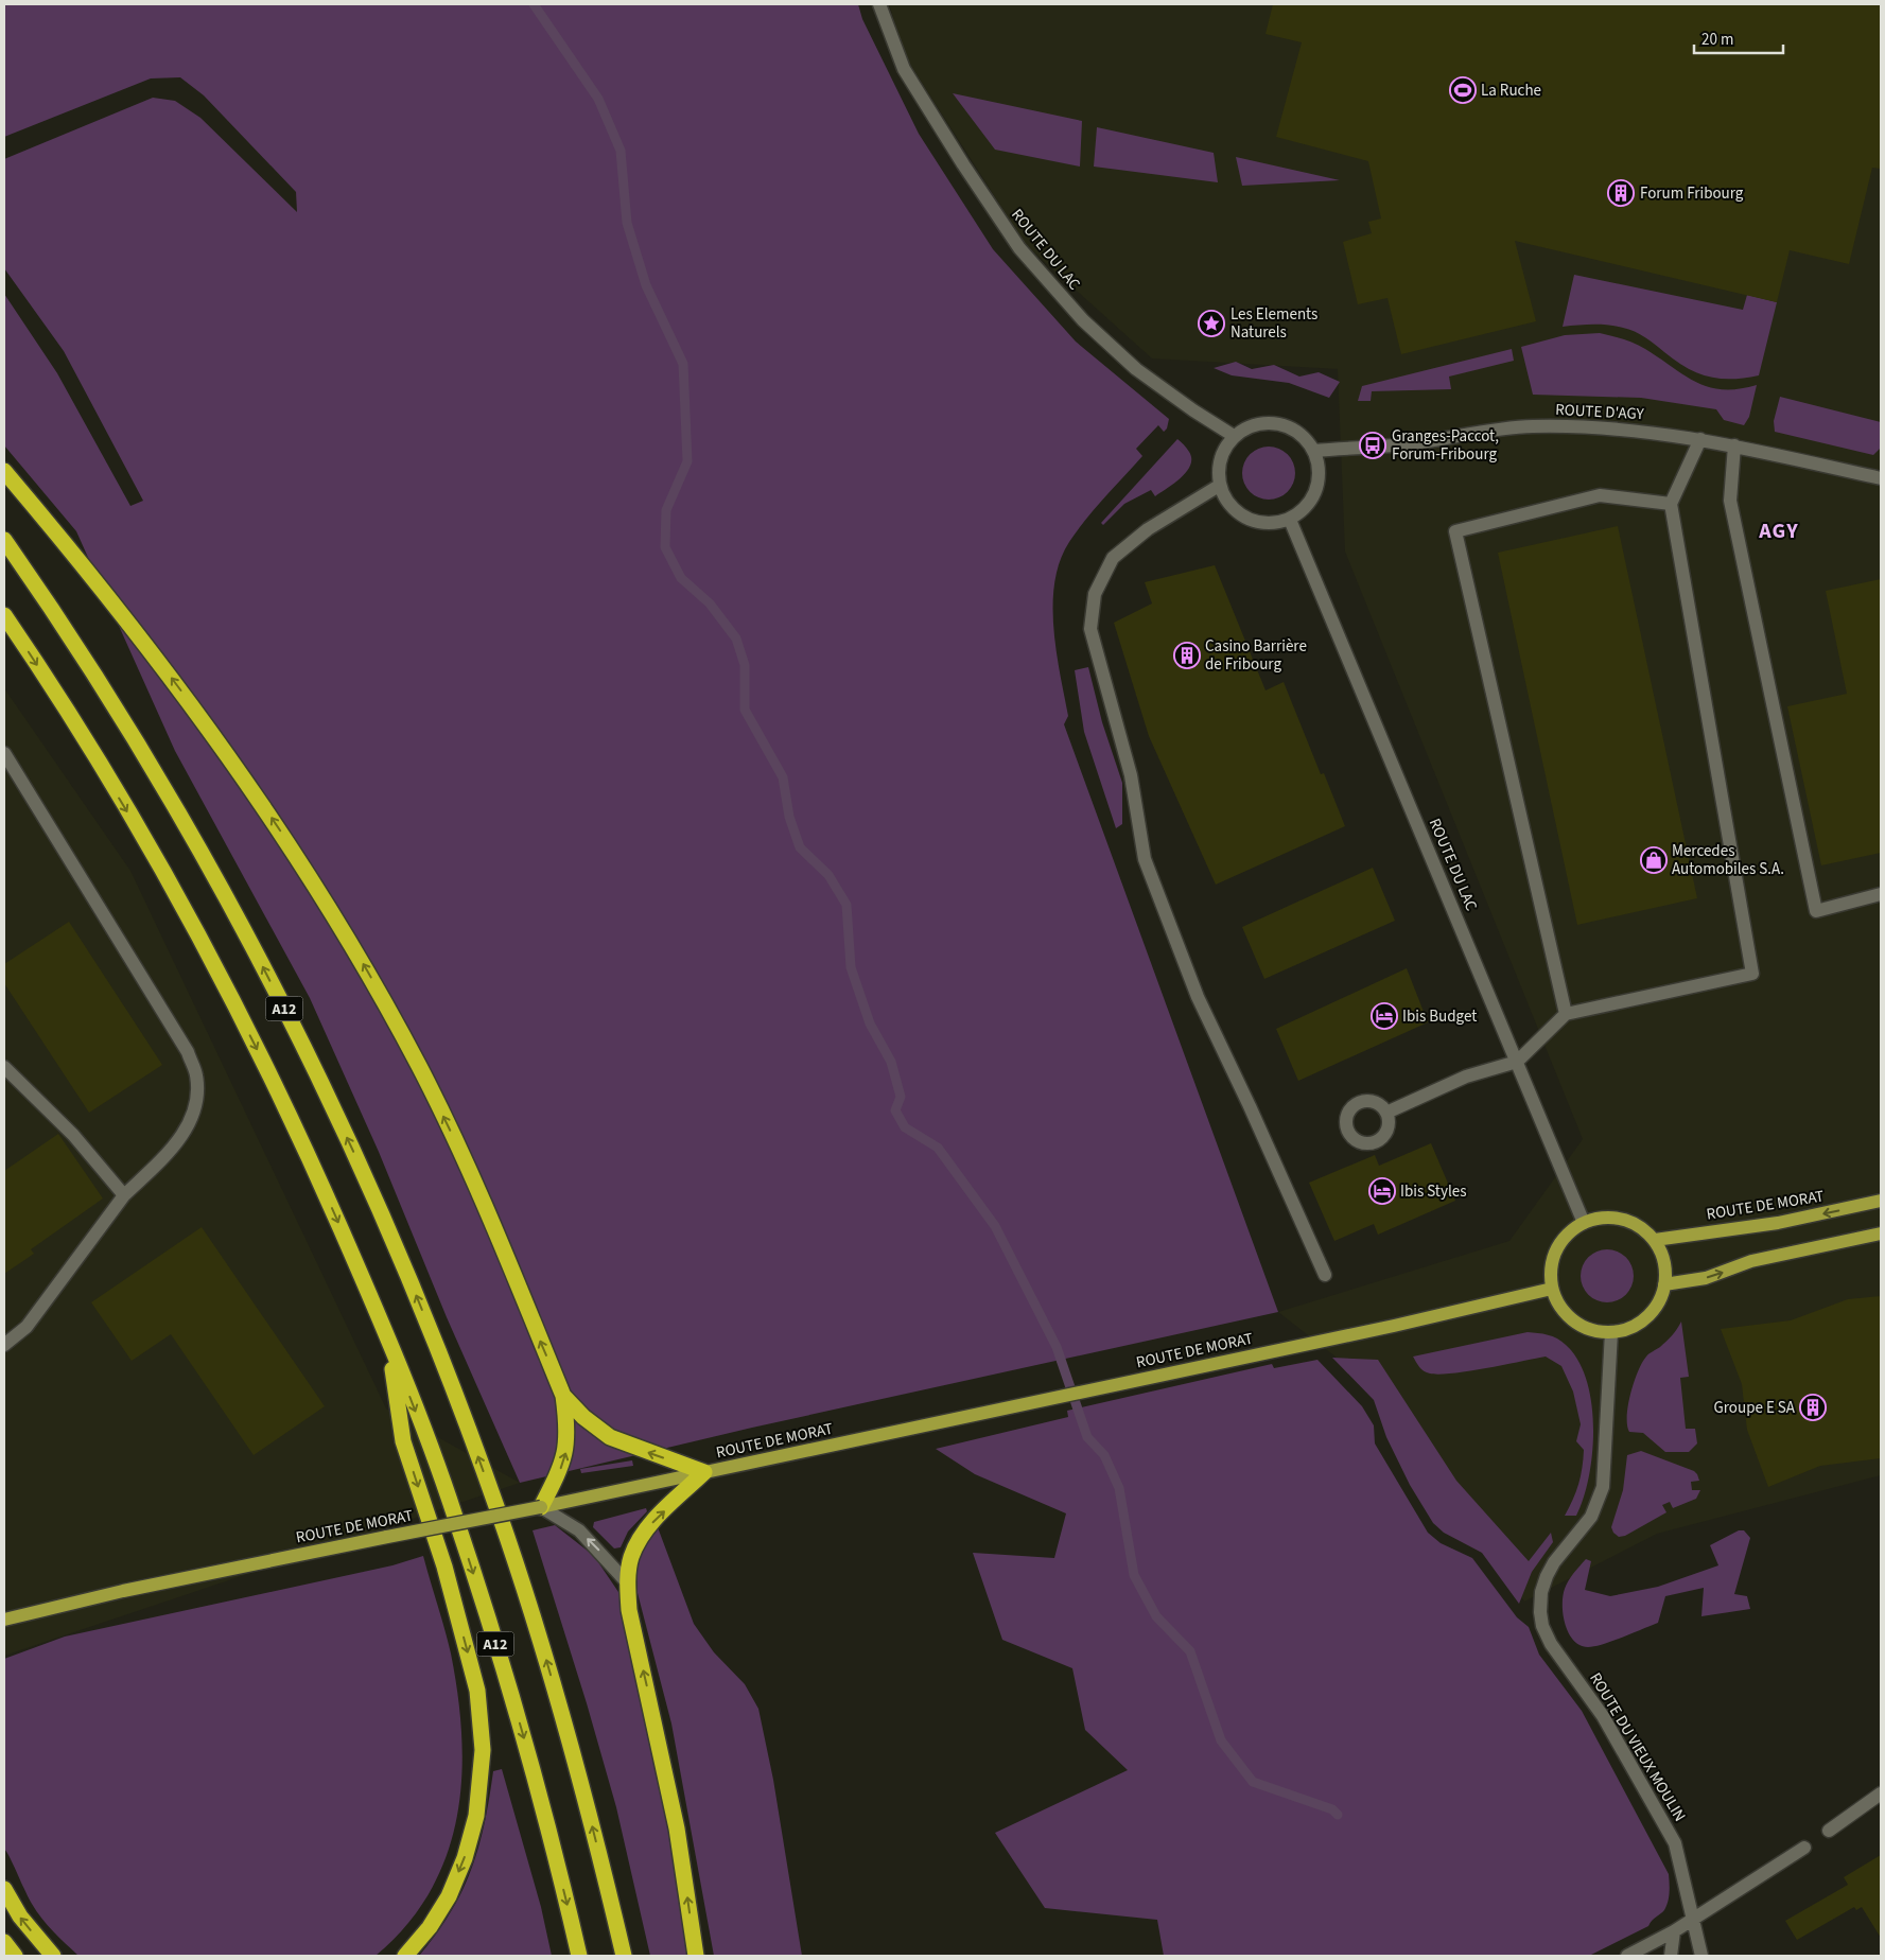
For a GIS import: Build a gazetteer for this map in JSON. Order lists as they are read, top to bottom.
{
  "streets": {
    "highway": ["A12"],
    "main road": ["ROUTE DE MORAT"],
    "street": ["ROUTE DU LAC", "ROUTE D'AGY", "ROUTE DU VIEUX MOULIN"]
  },
  "crossings": [
    ["ROUTE DU LAC", "ROUTE D'AGY"],
    ["ROUTE DU LAC", "ROUTE DE MORAT"],
    ["ROUTE DU LAC", "ROUTE DU VIEUX MOULIN"],
    ["ROUTE DE MORAT", "ROUTE DU VIEUX MOULIN"]
  ],
  "districts": ["AGY"],
  "places": {
    "sports": ["La Ruche"],
    "building": ["Forum Fribourg", "Casino Barrière de Fribourg", "Groupe E SA"],
    "place": ["Les Elements Naturels"],
    "bus stop": ["Granges-Paccot, Forum-Fribourg"],
    "shop": ["Mercedes Automobiles S.A."],
    "hotel": ["Ibis Budget", "Ibis Styles"]
  },
  "scale_bar": "20 m"
}
